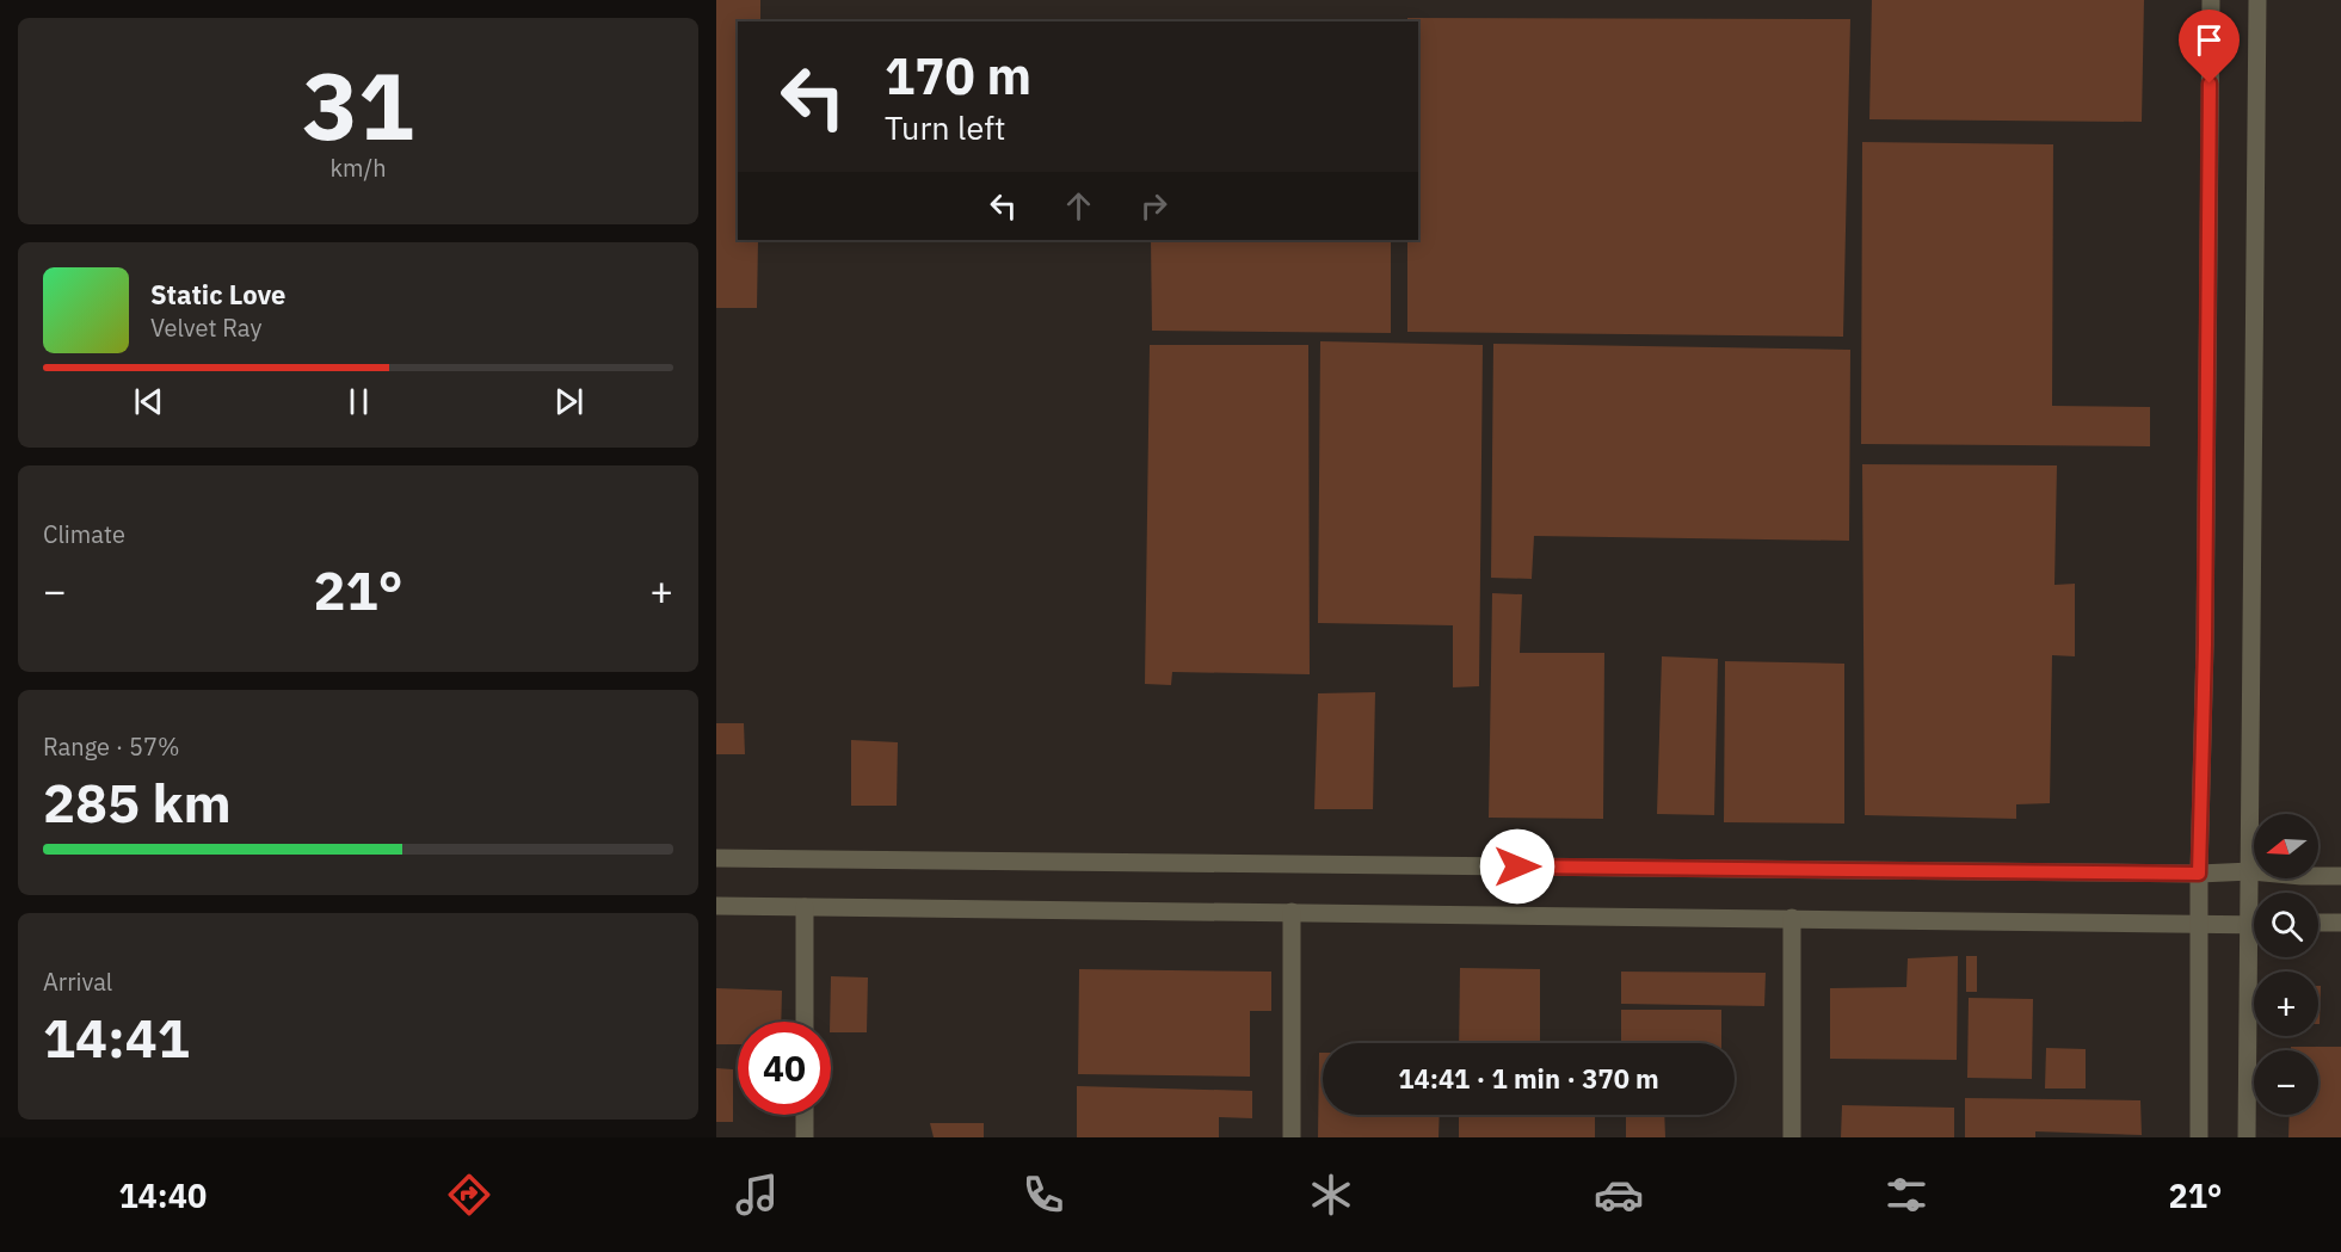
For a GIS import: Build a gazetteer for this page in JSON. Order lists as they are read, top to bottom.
{
  "north": "left",
  "page": {
    "tile": [
      ["31", "km/h"],
      "Climate",
      ["Range · 57%", "285 km"],
      ["Arrival", "14:41"]
    ],
    "turn": ["170 m", "Turn left"],
    "song": ["Static Love", "Velvet Ray"],
    "heat": ["−", "21°", "+"],
    "map_buttons": ["+", "−"],
    "limit": "40",
    "trip": "14:41 · 1 min · 370 m",
    "tabs": ["14:40", "21°"]
  }
}
